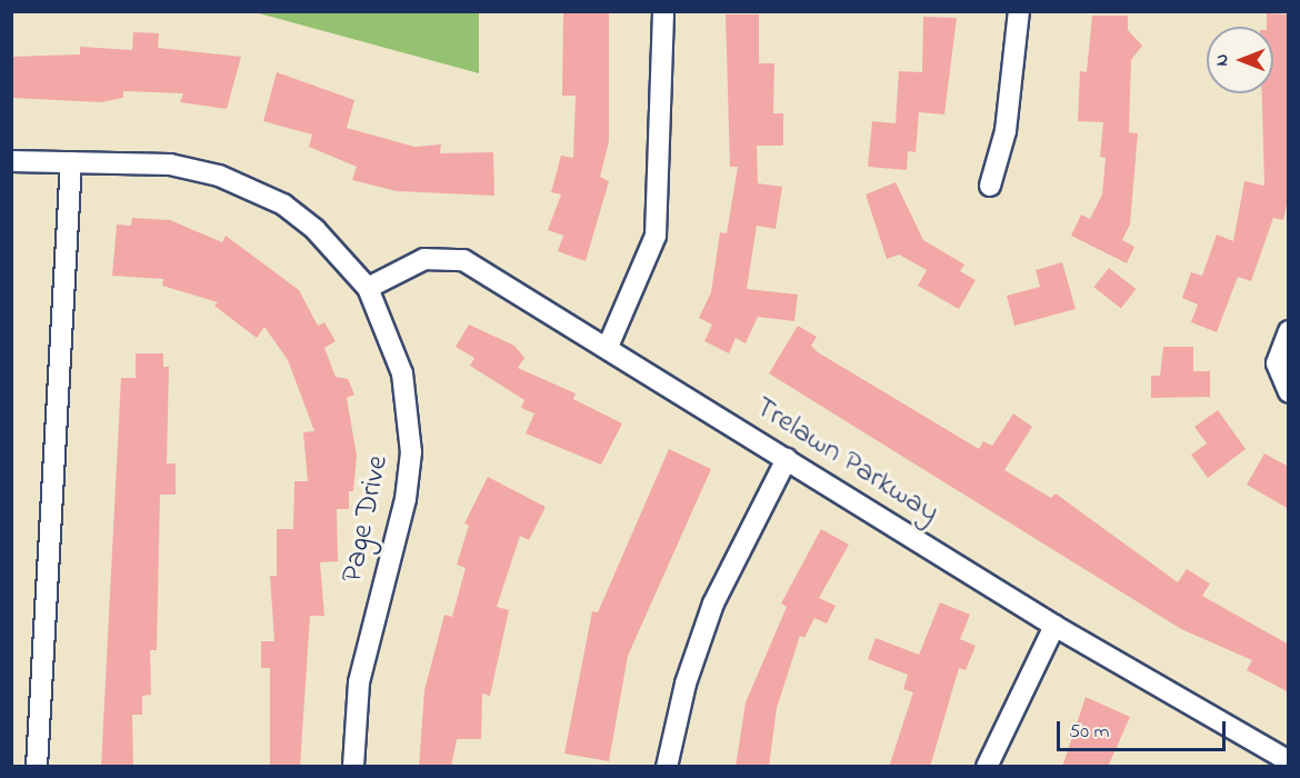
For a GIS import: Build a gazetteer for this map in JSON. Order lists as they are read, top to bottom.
{
  "streets": {
    "street": ["Trelawn Parkway", "Page Drive"]
  },
  "crossings": [
    ["Trelawn Parkway", "Page Drive"]
  ],
  "scale_bar": "50 m",
  "north": "left"
}
